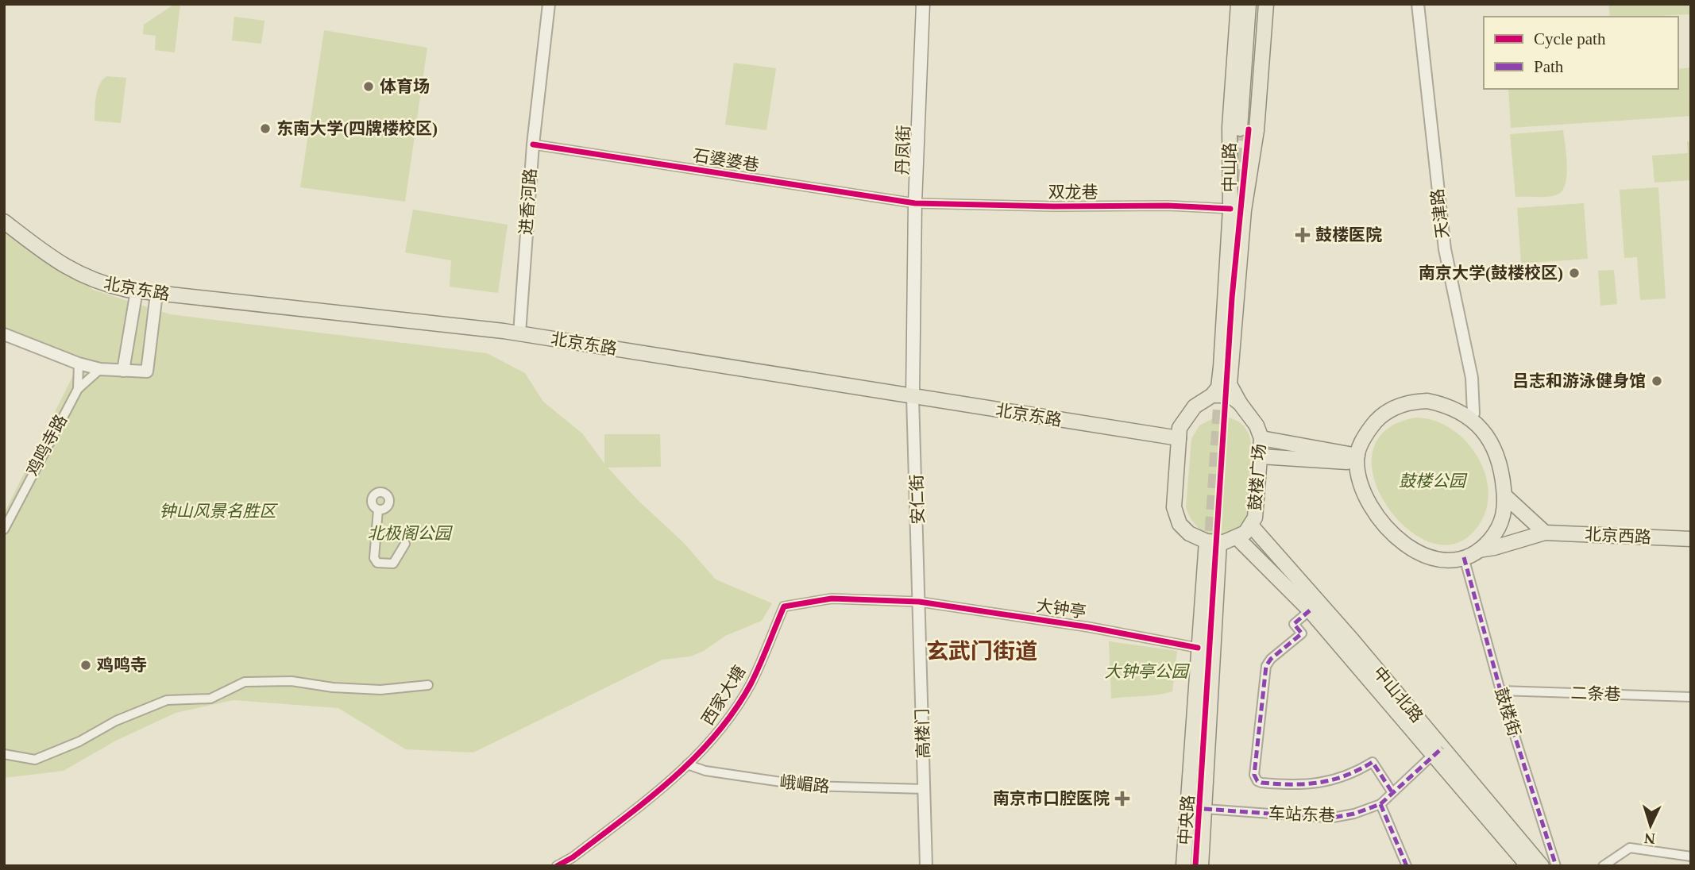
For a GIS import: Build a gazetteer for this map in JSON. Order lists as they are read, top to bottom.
{
  "streets": {
    "main road": [
      "丹凤街",
      "中山路",
      "北京东路",
      "鼓楼广场",
      "北京西路",
      "中山北路",
      "中央路"
    ],
    "street": [
      "石婆婆巷",
      "双龙巷",
      "进香河路",
      "天津路",
      "鸡鸣寺路",
      "安仁街",
      "大钟亭",
      "二条巷",
      "西家大塘",
      "鼓楼街",
      "高楼门",
      "峨嵋路",
      "车站东巷"
    ]
  },
  "crossings": [
    ["丹凤街", "石婆婆巷"],
    ["丹凤街", "双龙巷"],
    ["丹凤街", "北京东路"],
    ["丹凤街", "安仁街"],
    ["石婆婆巷", "双龙巷"],
    ["石婆婆巷", "进香河路"],
    ["中山路", "双龙巷"],
    ["中山路", "北京东路"],
    ["中山路", "鼓楼广场"],
    ["中山路", "中山北路"],
    ["中山路", "中央路"],
    ["进香河路", "北京东路"],
    ["天津路", "北京西路"],
    ["天津路", "鼓楼街"],
    ["北京东路", "鼓楼广场"],
    ["北京东路", "安仁街"],
    ["北京东路", "中山北路"],
    ["北京东路", "中央路"],
    ["鼓楼广场", "中山北路"],
    ["鼓楼广场", "中央路"],
    ["安仁街", "大钟亭"],
    ["安仁街", "西家大塘"],
    ["安仁街", "高楼门"],
    ["北京西路", "鼓楼街"],
    ["大钟亭", "西家大塘"],
    ["大钟亭", "高楼门"],
    ["大钟亭", "中央路"],
    ["二条巷", "鼓楼街"],
    ["中山北路", "车站东巷"],
    ["中山北路", "中央路"],
    ["西家大塘", "高楼门"],
    ["西家大塘", "峨嵋路"],
    ["高楼门", "峨嵋路"],
    ["车站东巷", "中央路"]
  ],
  "districts": ["玄武门街道"],
  "parks": [
    "鼓楼公园",
    "钟山风景名胜区",
    "北极阁公园",
    "大钟亭公园"
  ],
  "places": {
    "other": [
      "体育场",
      "东南大学(四牌楼校区)",
      "南京大学(鼓楼校区)",
      "吕志和游泳健身馆",
      "鸡鸣寺"
    ],
    "health": ["鼓楼医院", "南京市口腔医院"]
  },
  "legend": ["Cycle path", "Path"],
  "north": "bottom"
}
